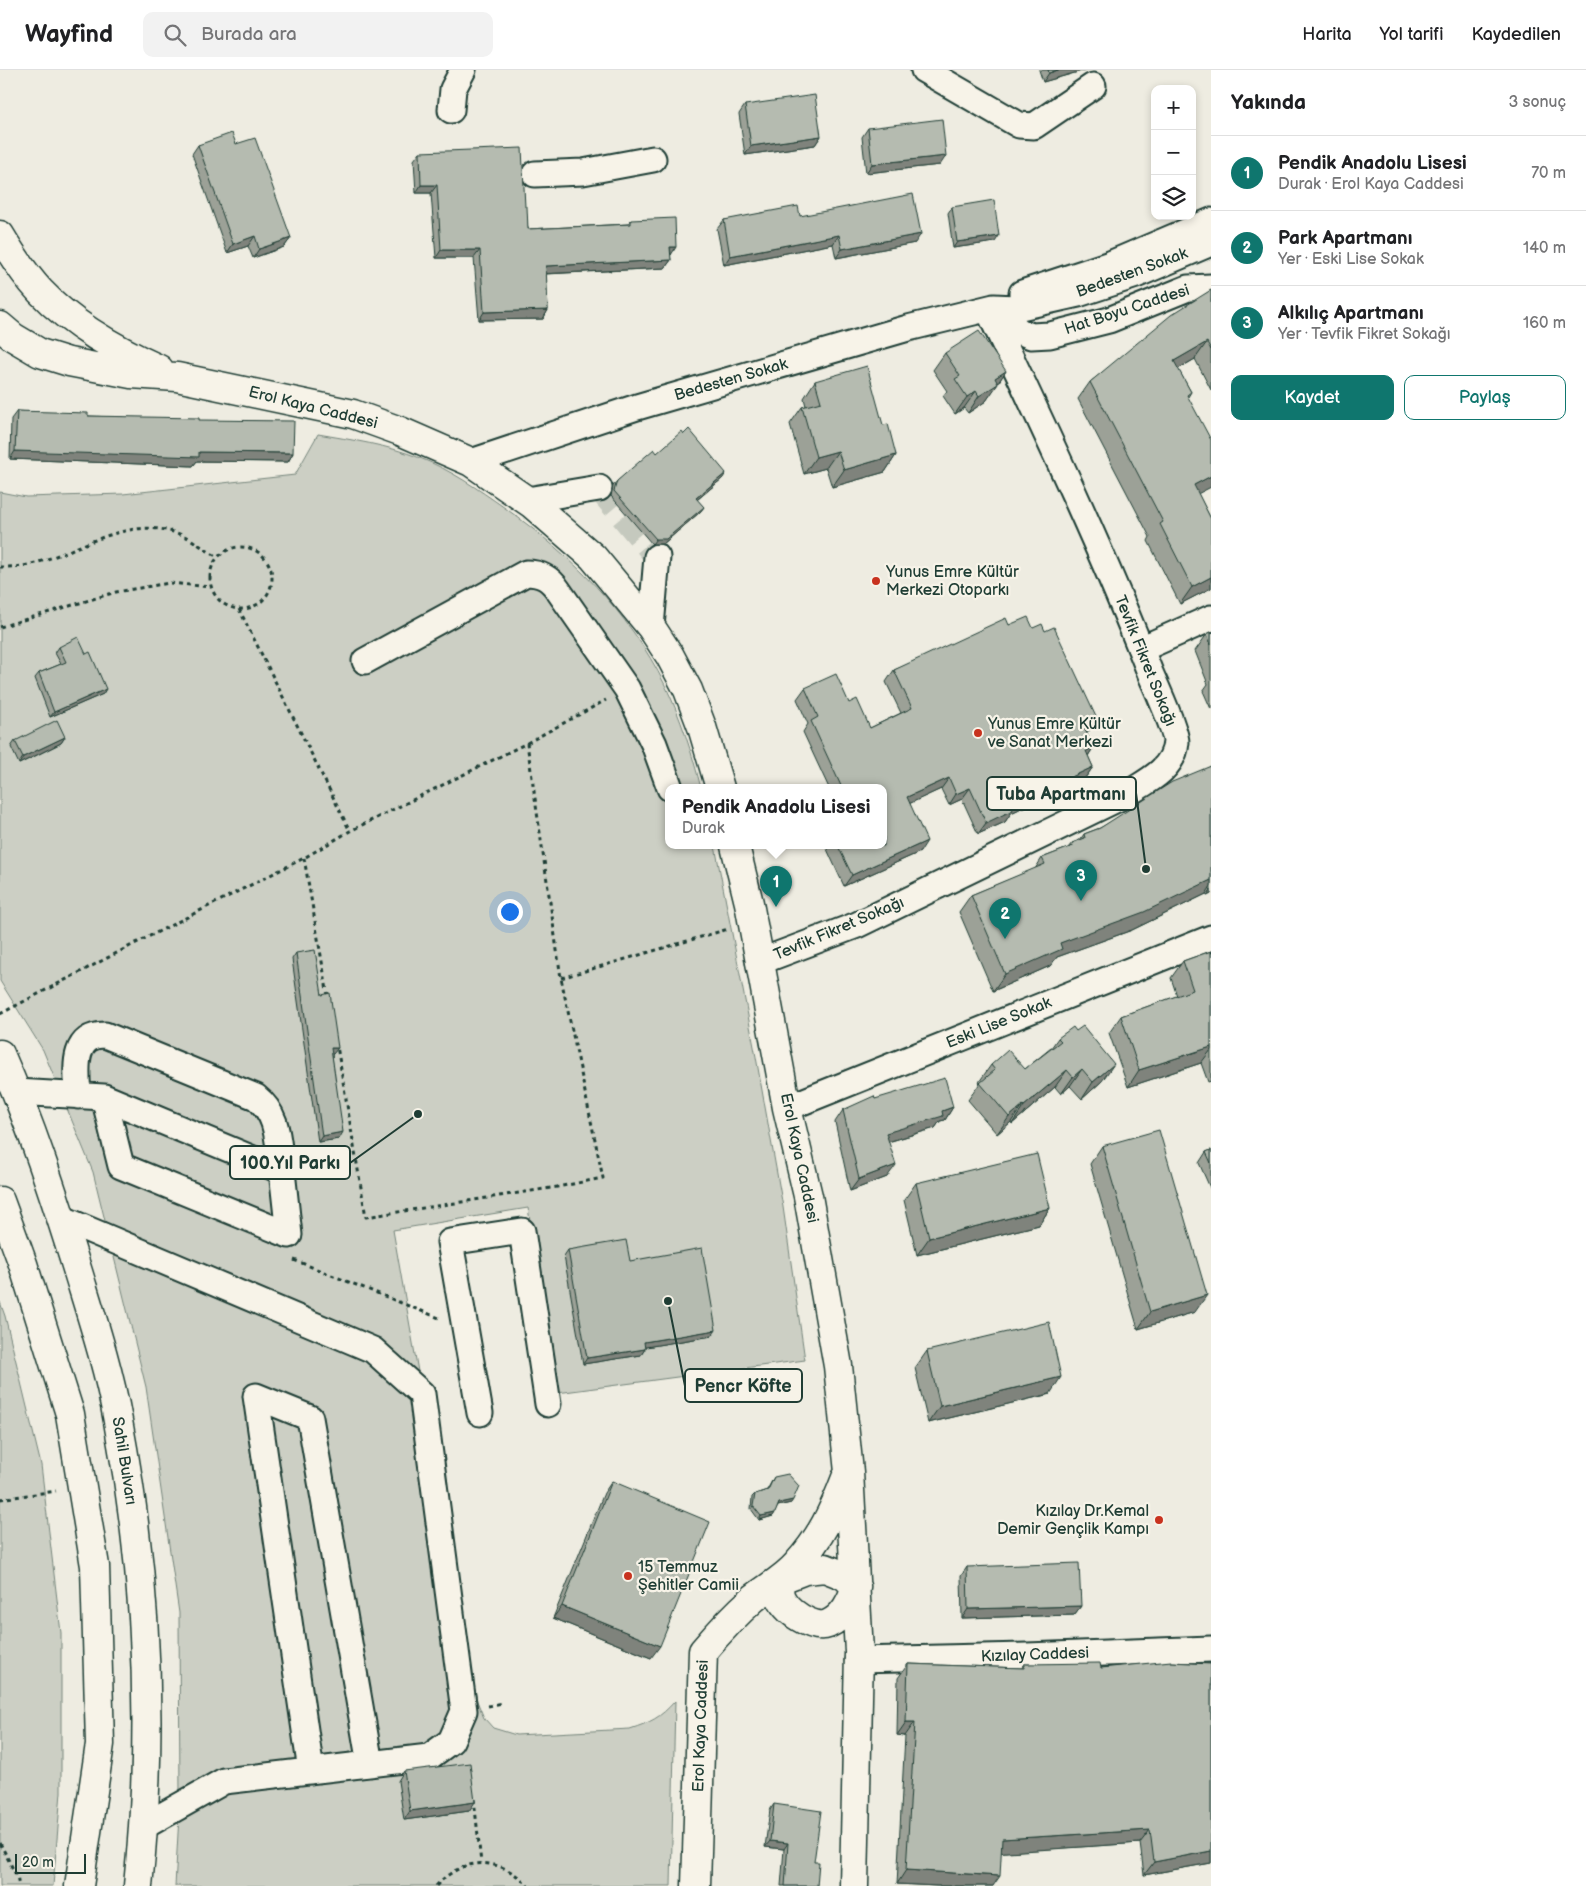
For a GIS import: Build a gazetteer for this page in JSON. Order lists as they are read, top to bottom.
{
  "streets": {
    "main road": ["Erol Kaya Caddesi", "Sahil Bulvarı"],
    "street": [
      "Bedesten Sokak",
      "Hat Boyu Caddesi",
      "Tevfik Fikret Sokağı",
      "Eski Lise Sokak",
      "Kızılay Caddesi"
    ]
  },
  "crossings": [
    ["Bedesten Sokak", "Hat Boyu Caddesi"],
    ["Bedesten Sokak", "Erol Kaya Caddesi"],
    ["Bedesten Sokak", "Tevfik Fikret Sokağı"],
    ["Hat Boyu Caddesi", "Tevfik Fikret Sokağı"],
    ["Erol Kaya Caddesi", "Tevfik Fikret Sokağı"],
    ["Erol Kaya Caddesi", "Eski Lise Sokak"],
    ["Erol Kaya Caddesi", "Kızılay Caddesi"]
  ],
  "places": [
    "Yunus Emre Kültür Merkezi Otoparkı",
    "Yunus Emre Kültür ve Sanat Merkezi",
    "Tuba Apartmanı",
    "100.Yıl Parkı",
    "Pencr Köfte",
    "Kızılay Dr.Kemal Demir Gençlik Kampı",
    "15 Temmuz Şehitler Camii"
  ],
  "scale_bar": "20 m",
  "page": {
    "header": "Wayfind",
    "search": "Burada ara",
    "nav": ["Harita", "Yol tarifi", "Kaydedilen"],
    "heading": ["Yakında", "3 sonuç"],
    "map_buttons": ["+", "−"],
    "list": [
      {
        "mark": "1",
        "name": "Pendi̇k Anadolu Li̇sesi̇",
        "note": "Durak · Erol Kaya Caddesi",
        "value": "70 m"
      },
      {
        "mark": "2",
        "name": "Park Apartmanı",
        "note": "Yer · Eski Lise Sokak",
        "value": "140 m"
      },
      {
        "mark": "3",
        "name": "Alkılıç Apartmanı",
        "note": "Yer · Tevfik Fikret Sokağı",
        "value": "160 m"
      }
    ],
    "buttons": ["Kaydet", "Paylaş"],
    "popup": ["Pendi̇k Anadolu Li̇sesi̇", "Durak"],
    "pins": ["3", "1", "2"],
    "scale": "20 m"
  }
}
